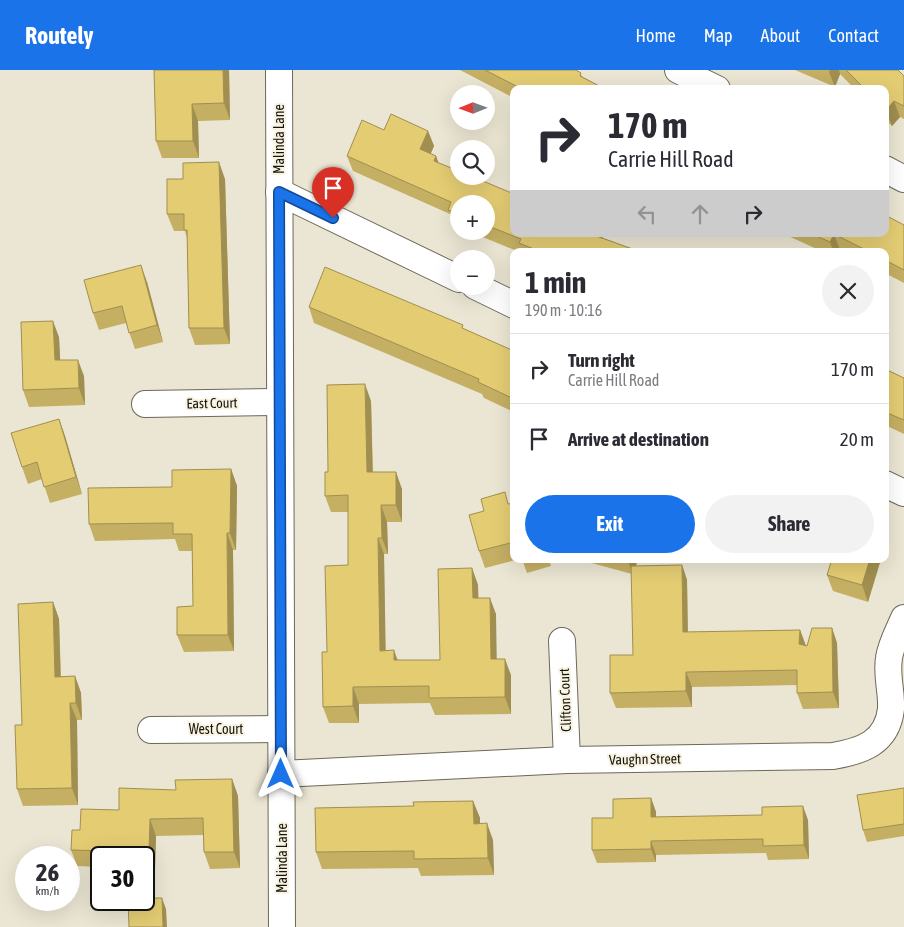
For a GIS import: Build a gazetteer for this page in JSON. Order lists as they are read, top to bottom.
{
  "streets": {
    "street": [
      "Malinda Lane",
      "East Court",
      "Clifton Court",
      "West Court",
      "Vaughn Street"
    ]
  },
  "crossings": [
    ["Malinda Lane", "East Court"],
    ["Malinda Lane", "West Court"],
    ["Malinda Lane", "Vaughn Street"],
    ["Clifton Court", "Vaughn Street"]
  ],
  "north": "left",
  "page": {
    "header": "Routely",
    "nav": [
      "Home",
      "Map",
      "About",
      "Contact"
    ],
    "map_buttons": ["+", "−"],
    "turn": ["170 m", "Carrie Hill Road"],
    "heading": ["1 min", "190 m · 10:16"],
    "list": [
      {
        "name": "Turn right",
        "note": "Carrie Hill Road",
        "value": "170 m"
      },
      {
        "name": "Arrive at destination",
        "value": "20 m"
      }
    ],
    "buttons": ["Exit", "Share"],
    "speed": "26 km/h",
    "limit": "30"
  }
}
